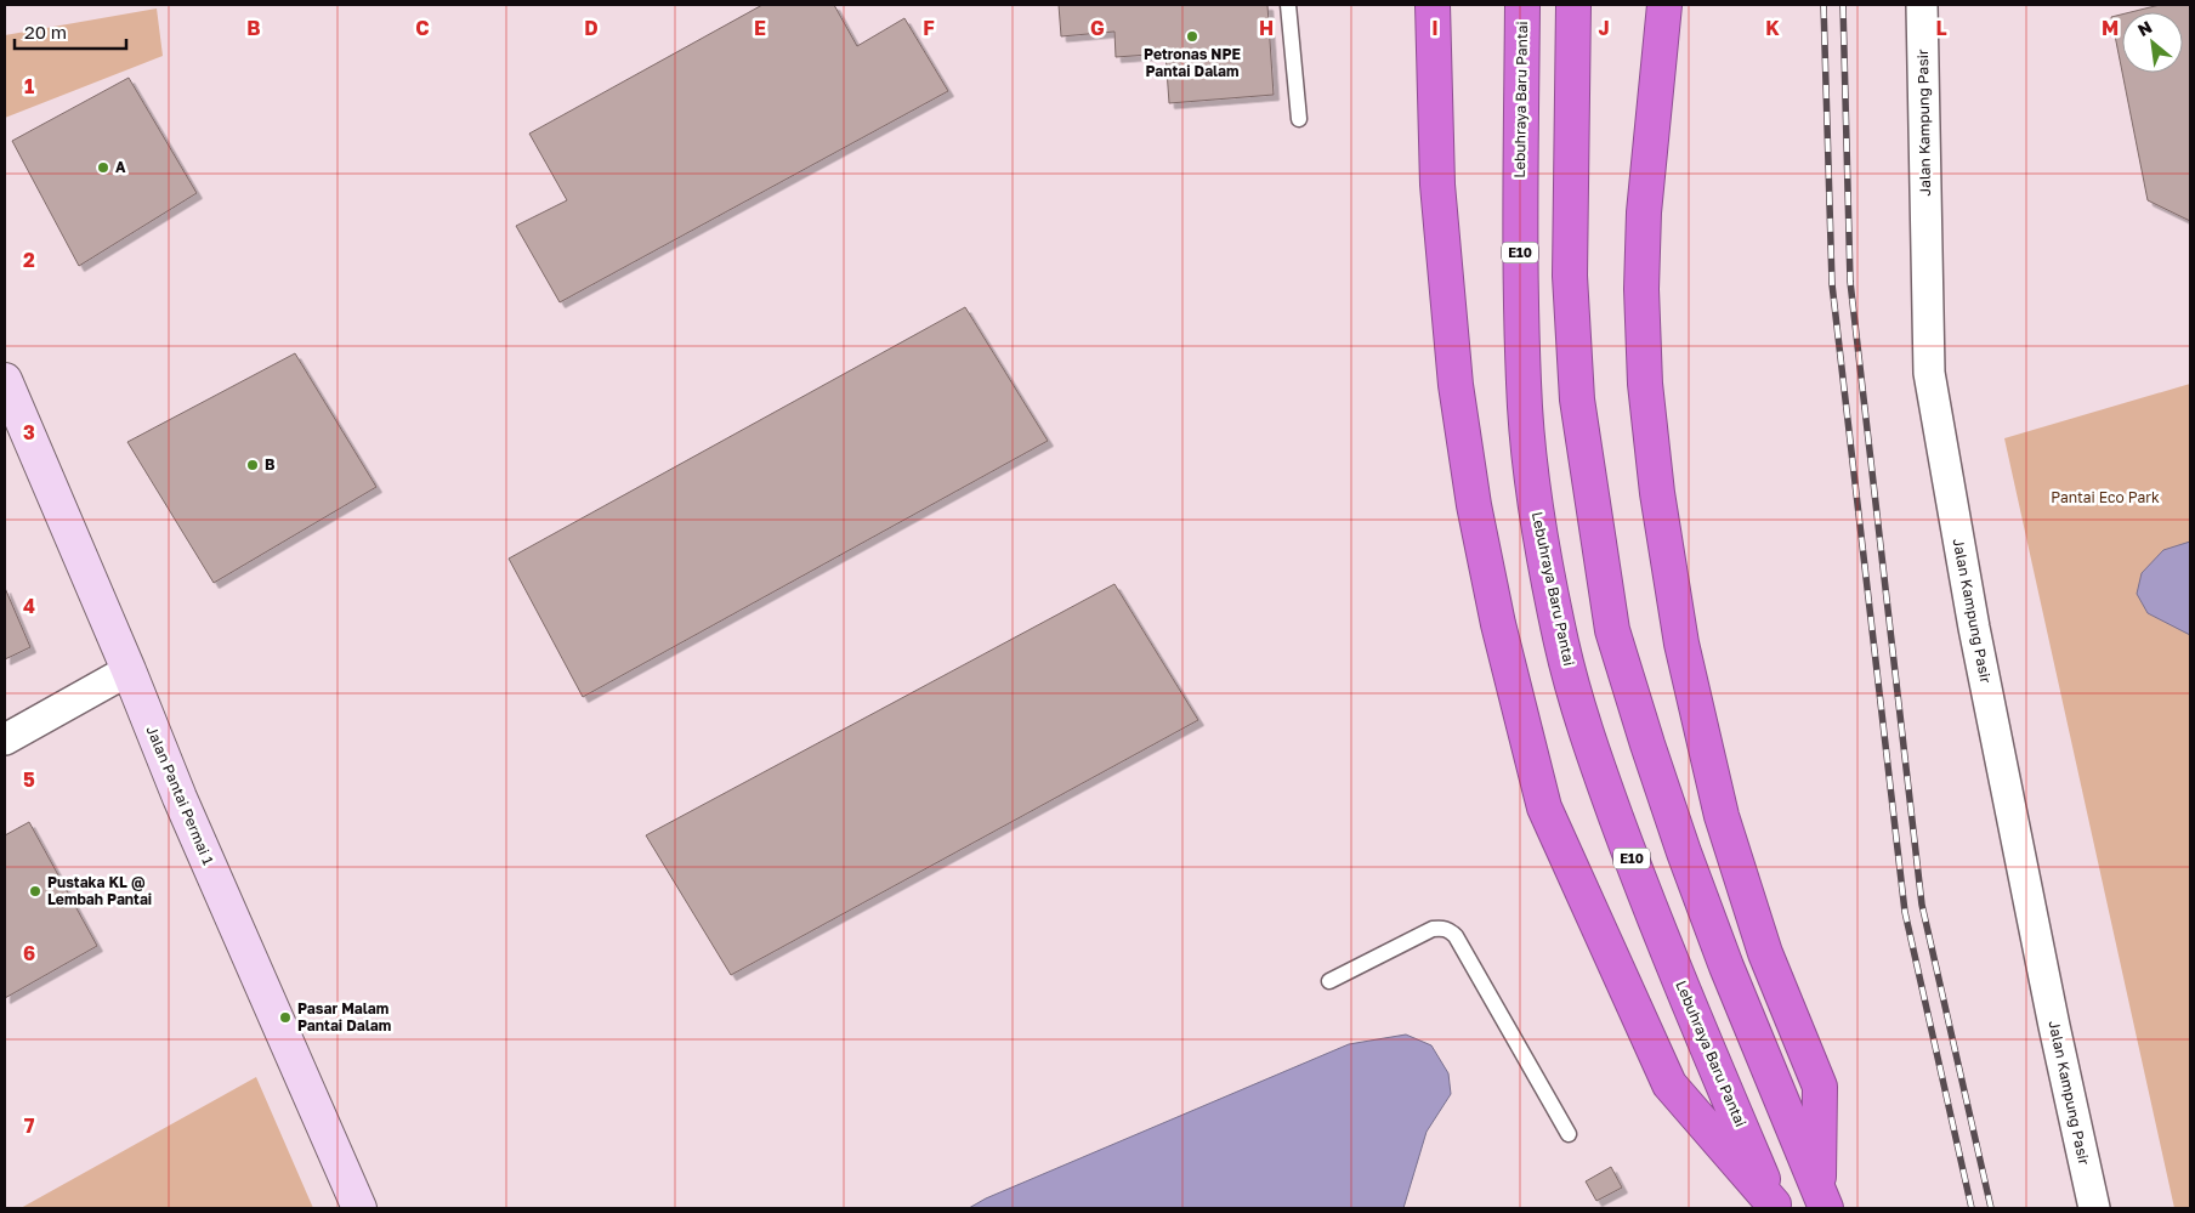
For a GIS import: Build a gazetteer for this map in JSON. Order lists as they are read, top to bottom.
{
  "streets": {
    "highway": ["Lebuhraya Baru Pantai", "E10"],
    "street": ["Jalan Kampung Pasir", "Jalan Pantai Permai 1"]
  },
  "parks": ["Pantai Eco Park"],
  "places": [
    "Petronas NPE Pantai Dalam",
    "A",
    "B",
    "Pustaka KL @ Lembah Pantai",
    "Pasar Malam Pantai Dalam"
  ],
  "scale_bar": "20 m",
  "north": "top left",
  "grid": {
    "columns": [
      "B",
      "C",
      "D",
      "E",
      "F",
      "G",
      "H",
      "I",
      "J",
      "K",
      "L",
      "M"
    ],
    "rows": [
      "1",
      "2",
      "3",
      "4",
      "5",
      "6",
      "7"
    ]
  }
}
